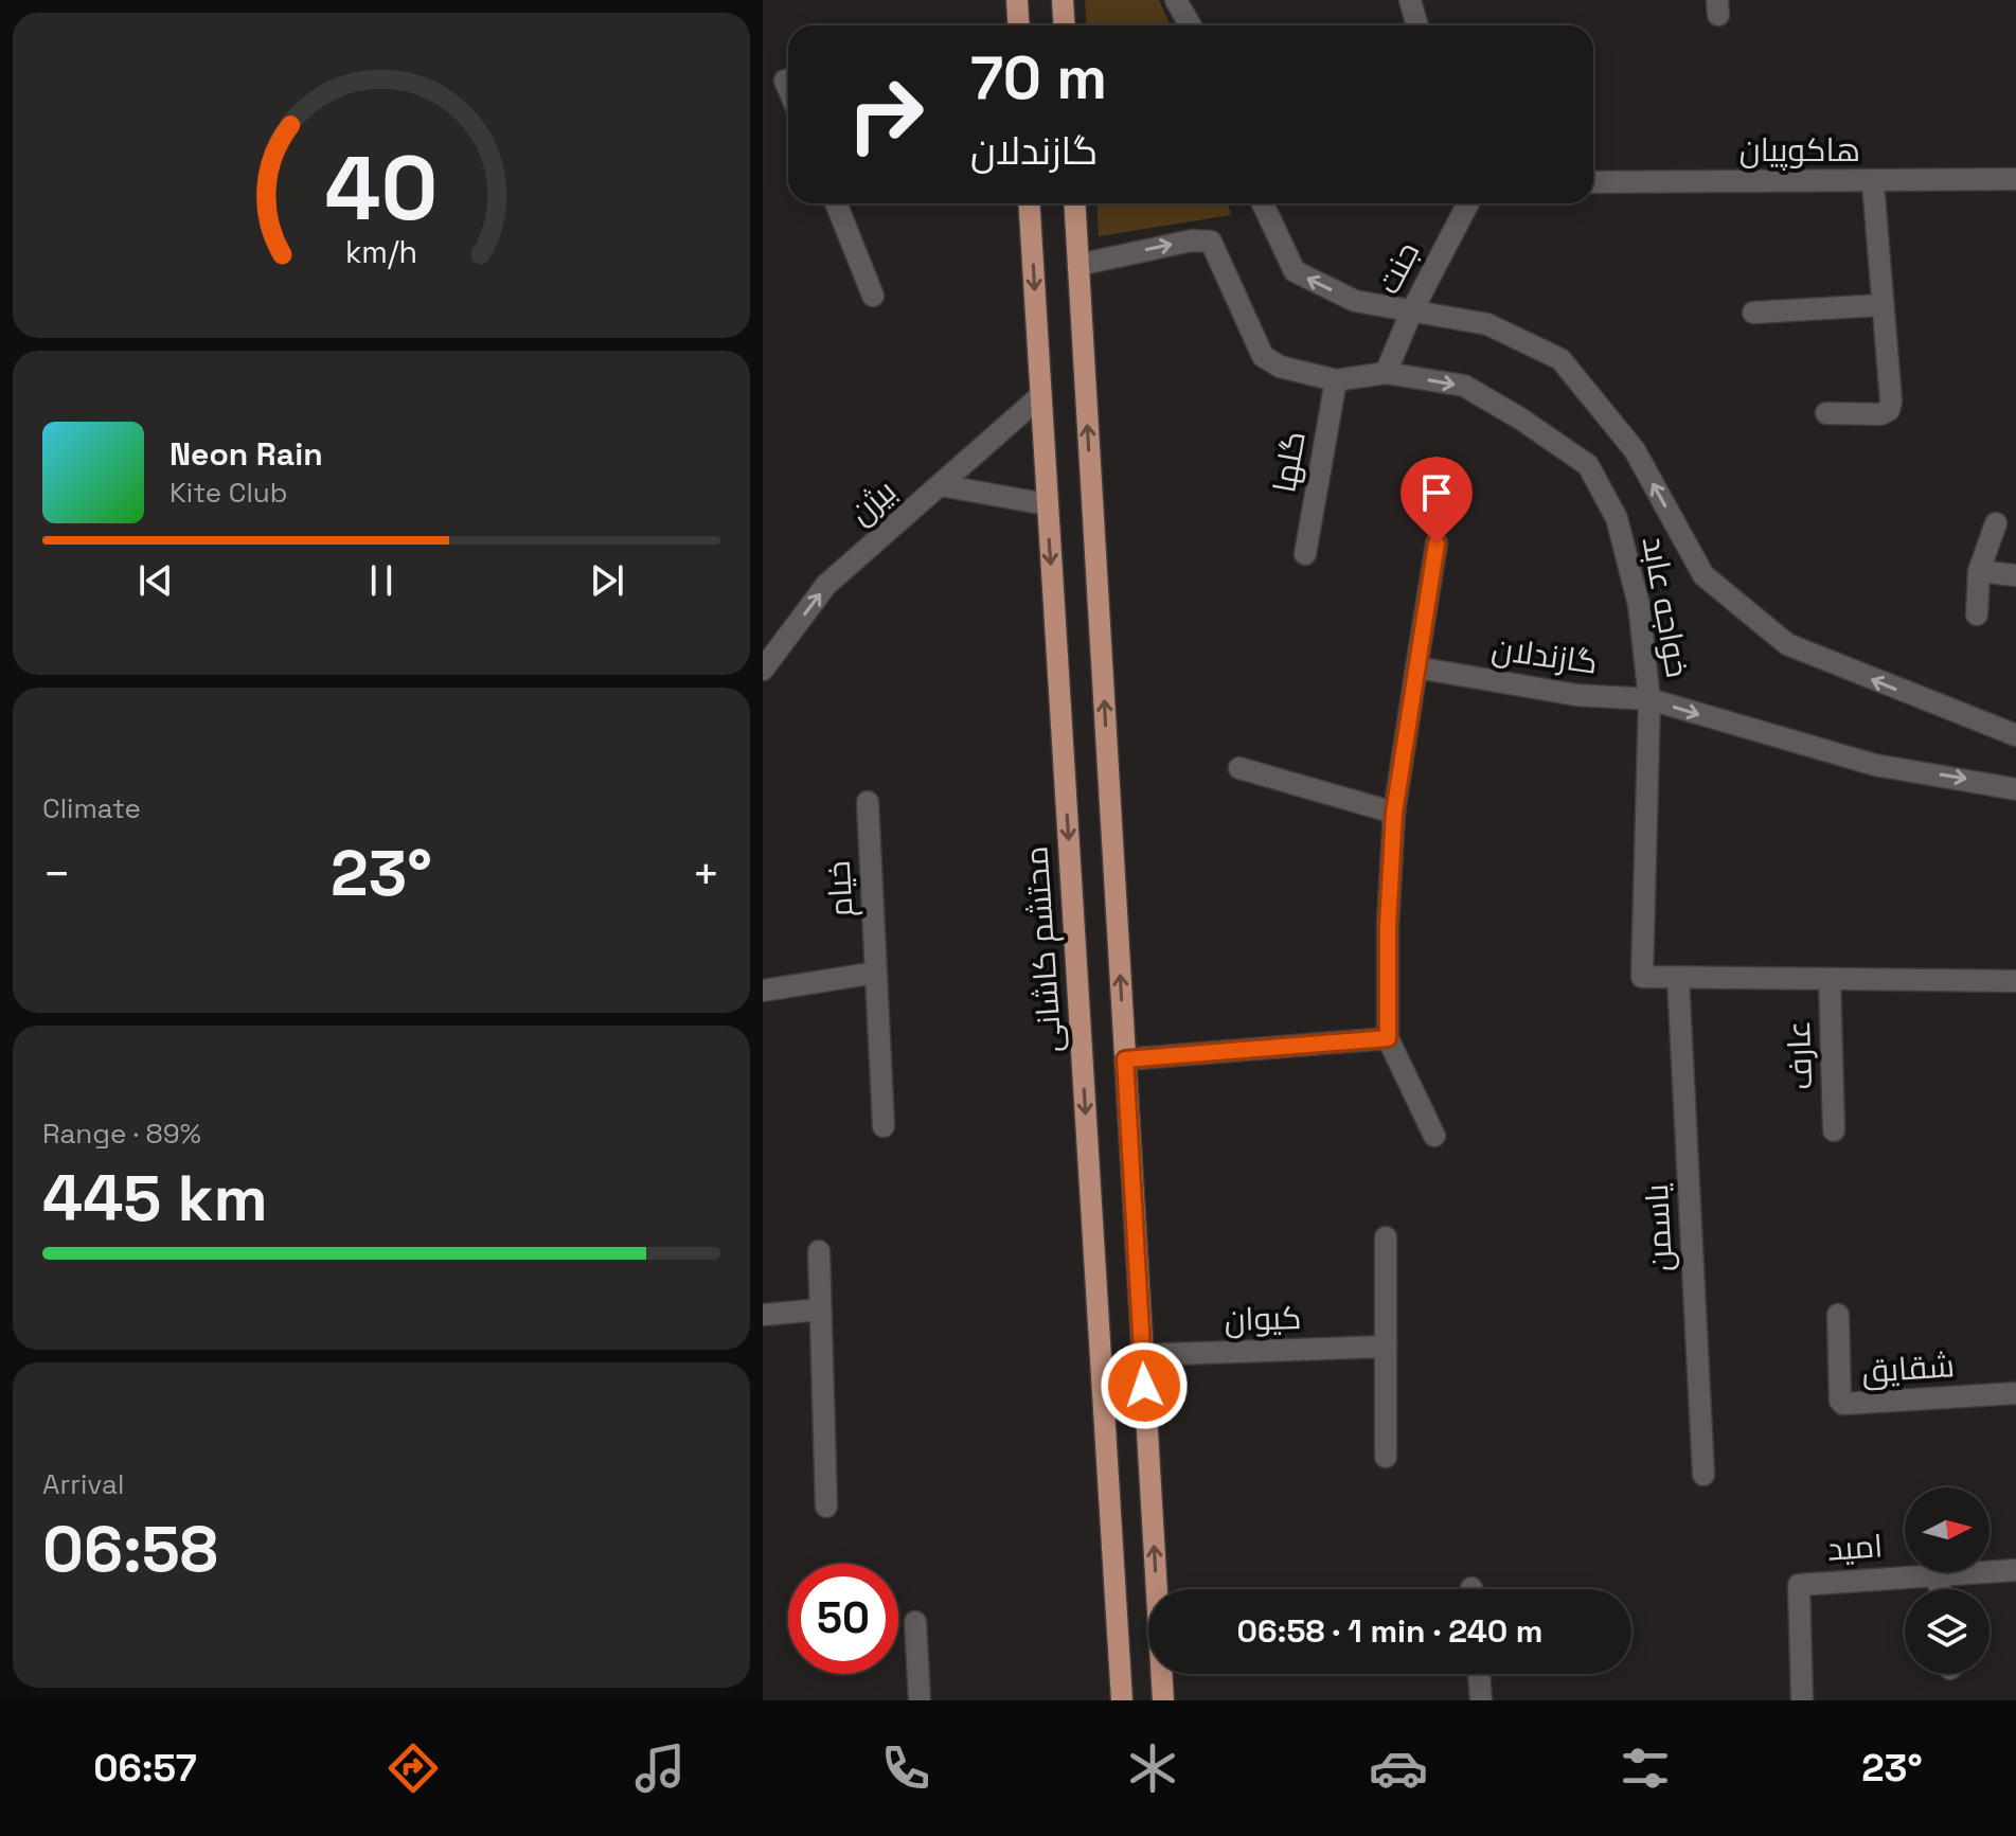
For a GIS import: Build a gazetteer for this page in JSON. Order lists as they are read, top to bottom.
{
  "streets": {
    "main road": ["محتشم کاشانی"],
    "street": [
      "هاکوپیان",
      "جنت",
      "گلها",
      "بیژن",
      "خواجه عابد",
      "گازندلان",
      "خیام",
      "عارف",
      "یاسمن",
      "کیوان",
      "شقایق",
      "امید"
    ]
  },
  "crossings": [
    ["جنت", "خواجه عابد"],
    ["گلها", "خواجه عابد"],
    ["بیژن", "محتشم کاشانی"],
    ["خواجه عابد", "گازندلان"]
  ],
  "one_way": ["بیژن"],
  "north": "right",
  "page": {
    "turn": ["70 m", "گازندلان"],
    "song": ["Neon Rain", "Kite Club"],
    "tile": [
      "Climate",
      ["Range · 89%", "445 km"],
      ["Arrival", "06:58"]
    ],
    "heat": ["−", "23°", "+"],
    "limit": "50",
    "trip": "06:58 · 1 min · 240 m",
    "tabs": ["06:57", "23°"],
    "gauge": ["40", "km/h"]
  }
}
